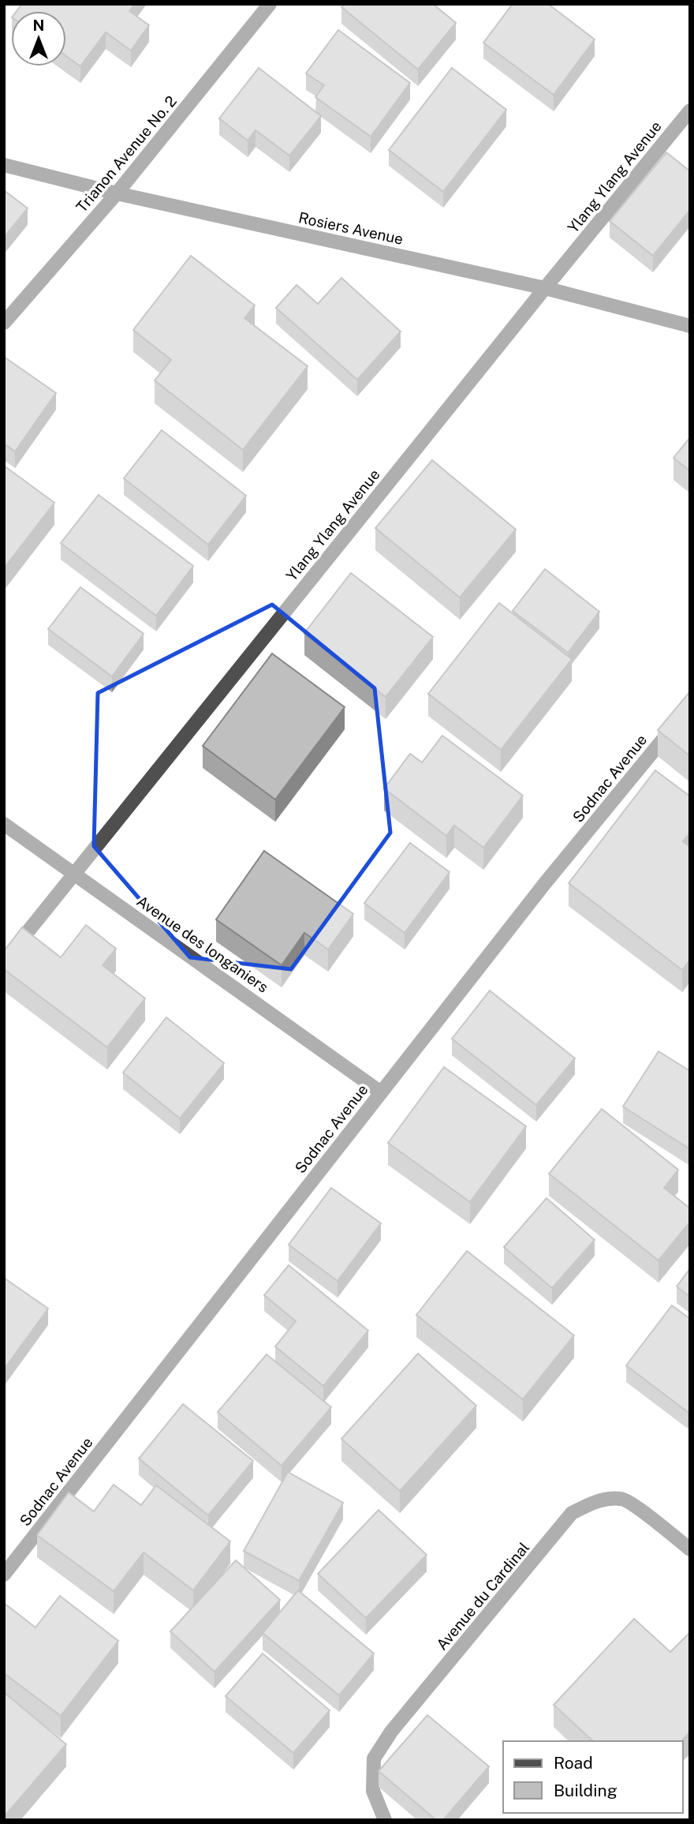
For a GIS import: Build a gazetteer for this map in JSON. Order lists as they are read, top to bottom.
{
  "streets": {
    "street": [
      "Trianon Avenue No. 2",
      "Ylang Ylang Avenue",
      "Rosiers Avenue",
      "Sodnac Avenue",
      "Avenue des longaniers",
      "Avenue du Cardinal"
    ]
  },
  "crossings": [
    ["Trianon Avenue No. 2", "Rosiers Avenue"],
    ["Ylang Ylang Avenue", "Rosiers Avenue"],
    ["Ylang Ylang Avenue", "Avenue des longaniers"],
    ["Sodnac Avenue", "Avenue des longaniers"]
  ],
  "legend": ["Road", "Building"],
  "north": "top"
}
